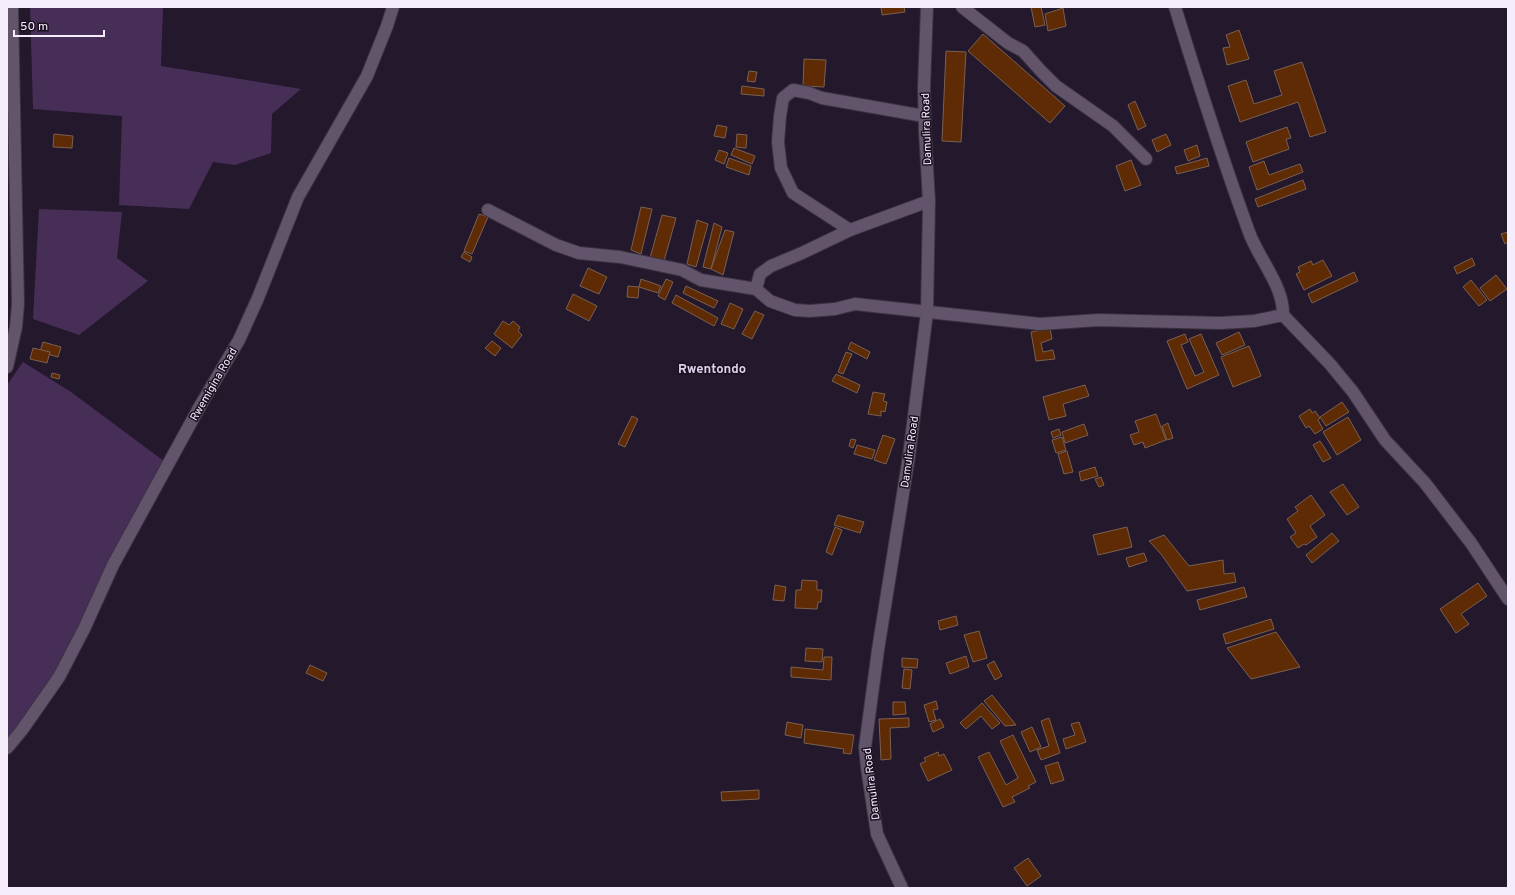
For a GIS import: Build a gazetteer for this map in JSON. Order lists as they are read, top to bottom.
{
  "streets": {
    "street": ["Damulira Road", "Rwemigina Road"]
  },
  "districts": ["Rwentondo"],
  "scale_bar": "50 m"
}
